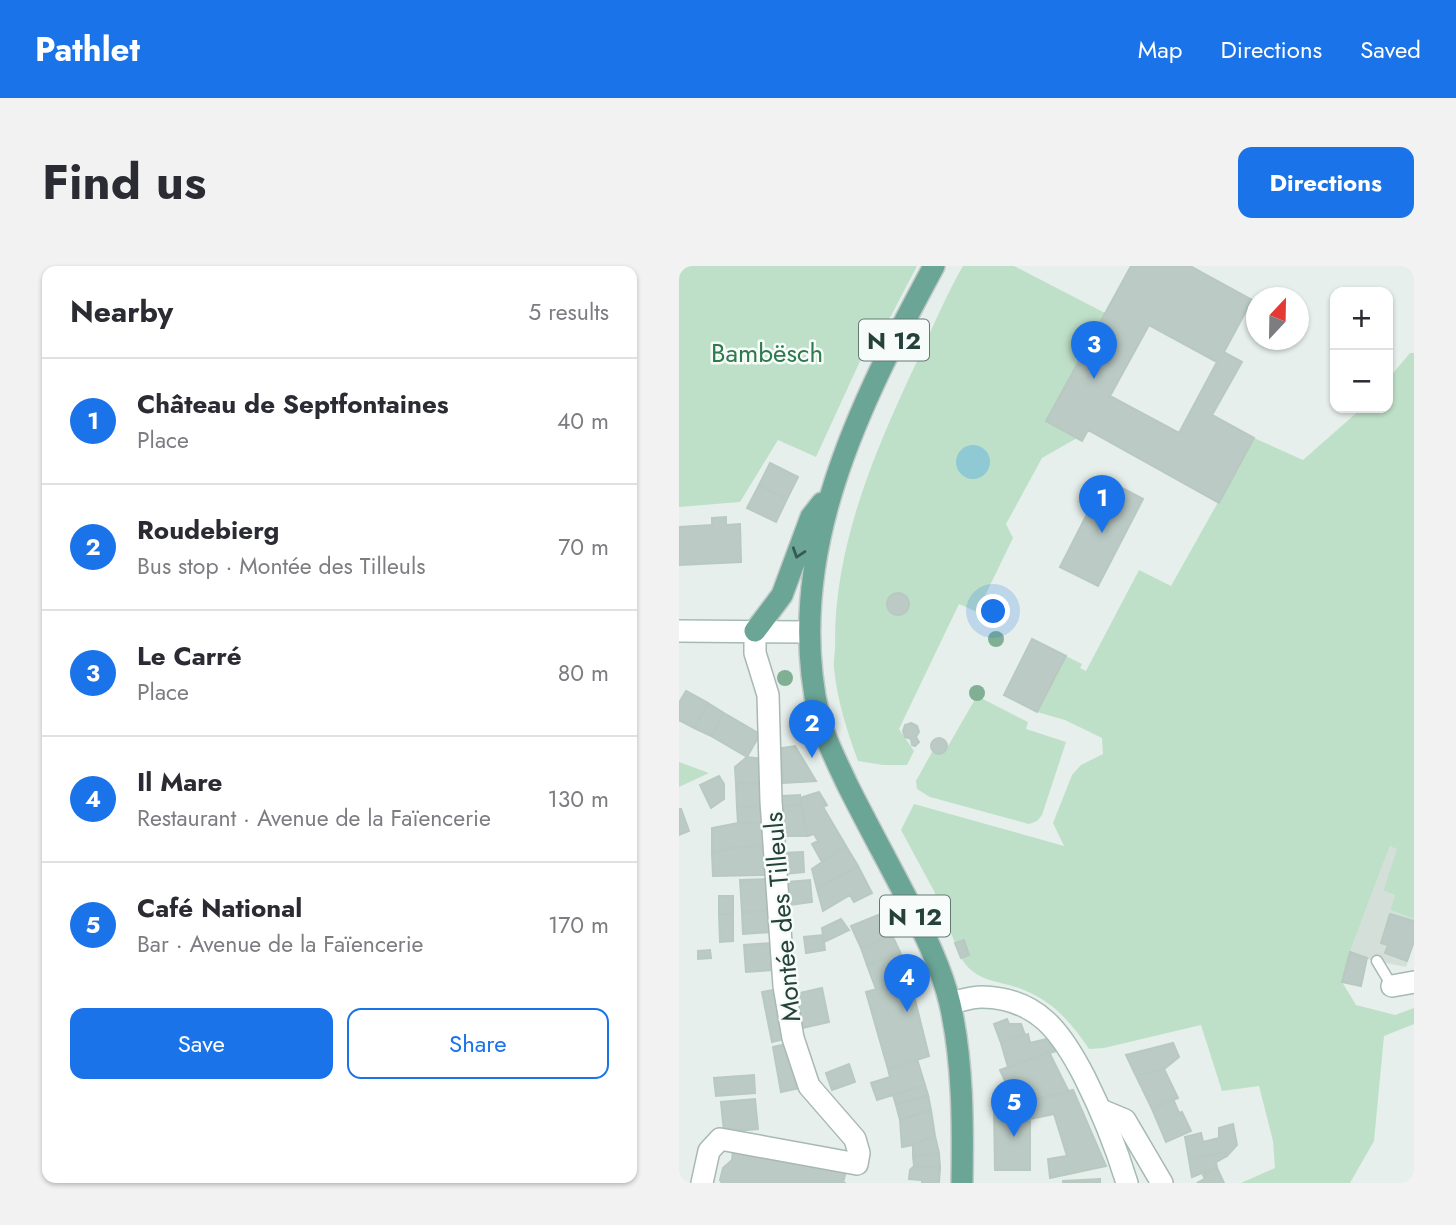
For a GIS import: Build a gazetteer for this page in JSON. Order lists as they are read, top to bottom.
{
  "streets": {
    "main road": ["N 12"],
    "street": ["Montée des Tilleuls"]
  },
  "crossings": [
    ["N 12", "Montée des Tilleuls"]
  ],
  "parks": ["Bambësch"],
  "north": "top",
  "page": {
    "header": "Pathlet",
    "nav": ["Map", "Directions", "Saved"],
    "title": "Find us",
    "buttons": [
      "Directions",
      ["Save", "Share"]
    ],
    "heading": ["Nearby", "5 results"],
    "map_buttons": ["+", "−"],
    "pins": [
      "3",
      "1",
      "2",
      "4",
      "5"
    ],
    "list": [
      {
        "mark": "1",
        "name": "Château de Septfontaines",
        "note": "Place",
        "value": "40 m"
      },
      {
        "mark": "2",
        "name": "Roudebierg",
        "note": "Bus stop · Montée des Tilleuls",
        "value": "70 m"
      },
      {
        "mark": "3",
        "name": "Le Carré",
        "note": "Place",
        "value": "80 m"
      },
      {
        "mark": "4",
        "name": "Il Mare",
        "note": "Restaurant · Avenue de la Faïencerie",
        "value": "130 m"
      },
      {
        "mark": "5",
        "name": "Café National",
        "note": "Bar · Avenue de la Faïencerie",
        "value": "170 m"
      }
    ]
  }
}
